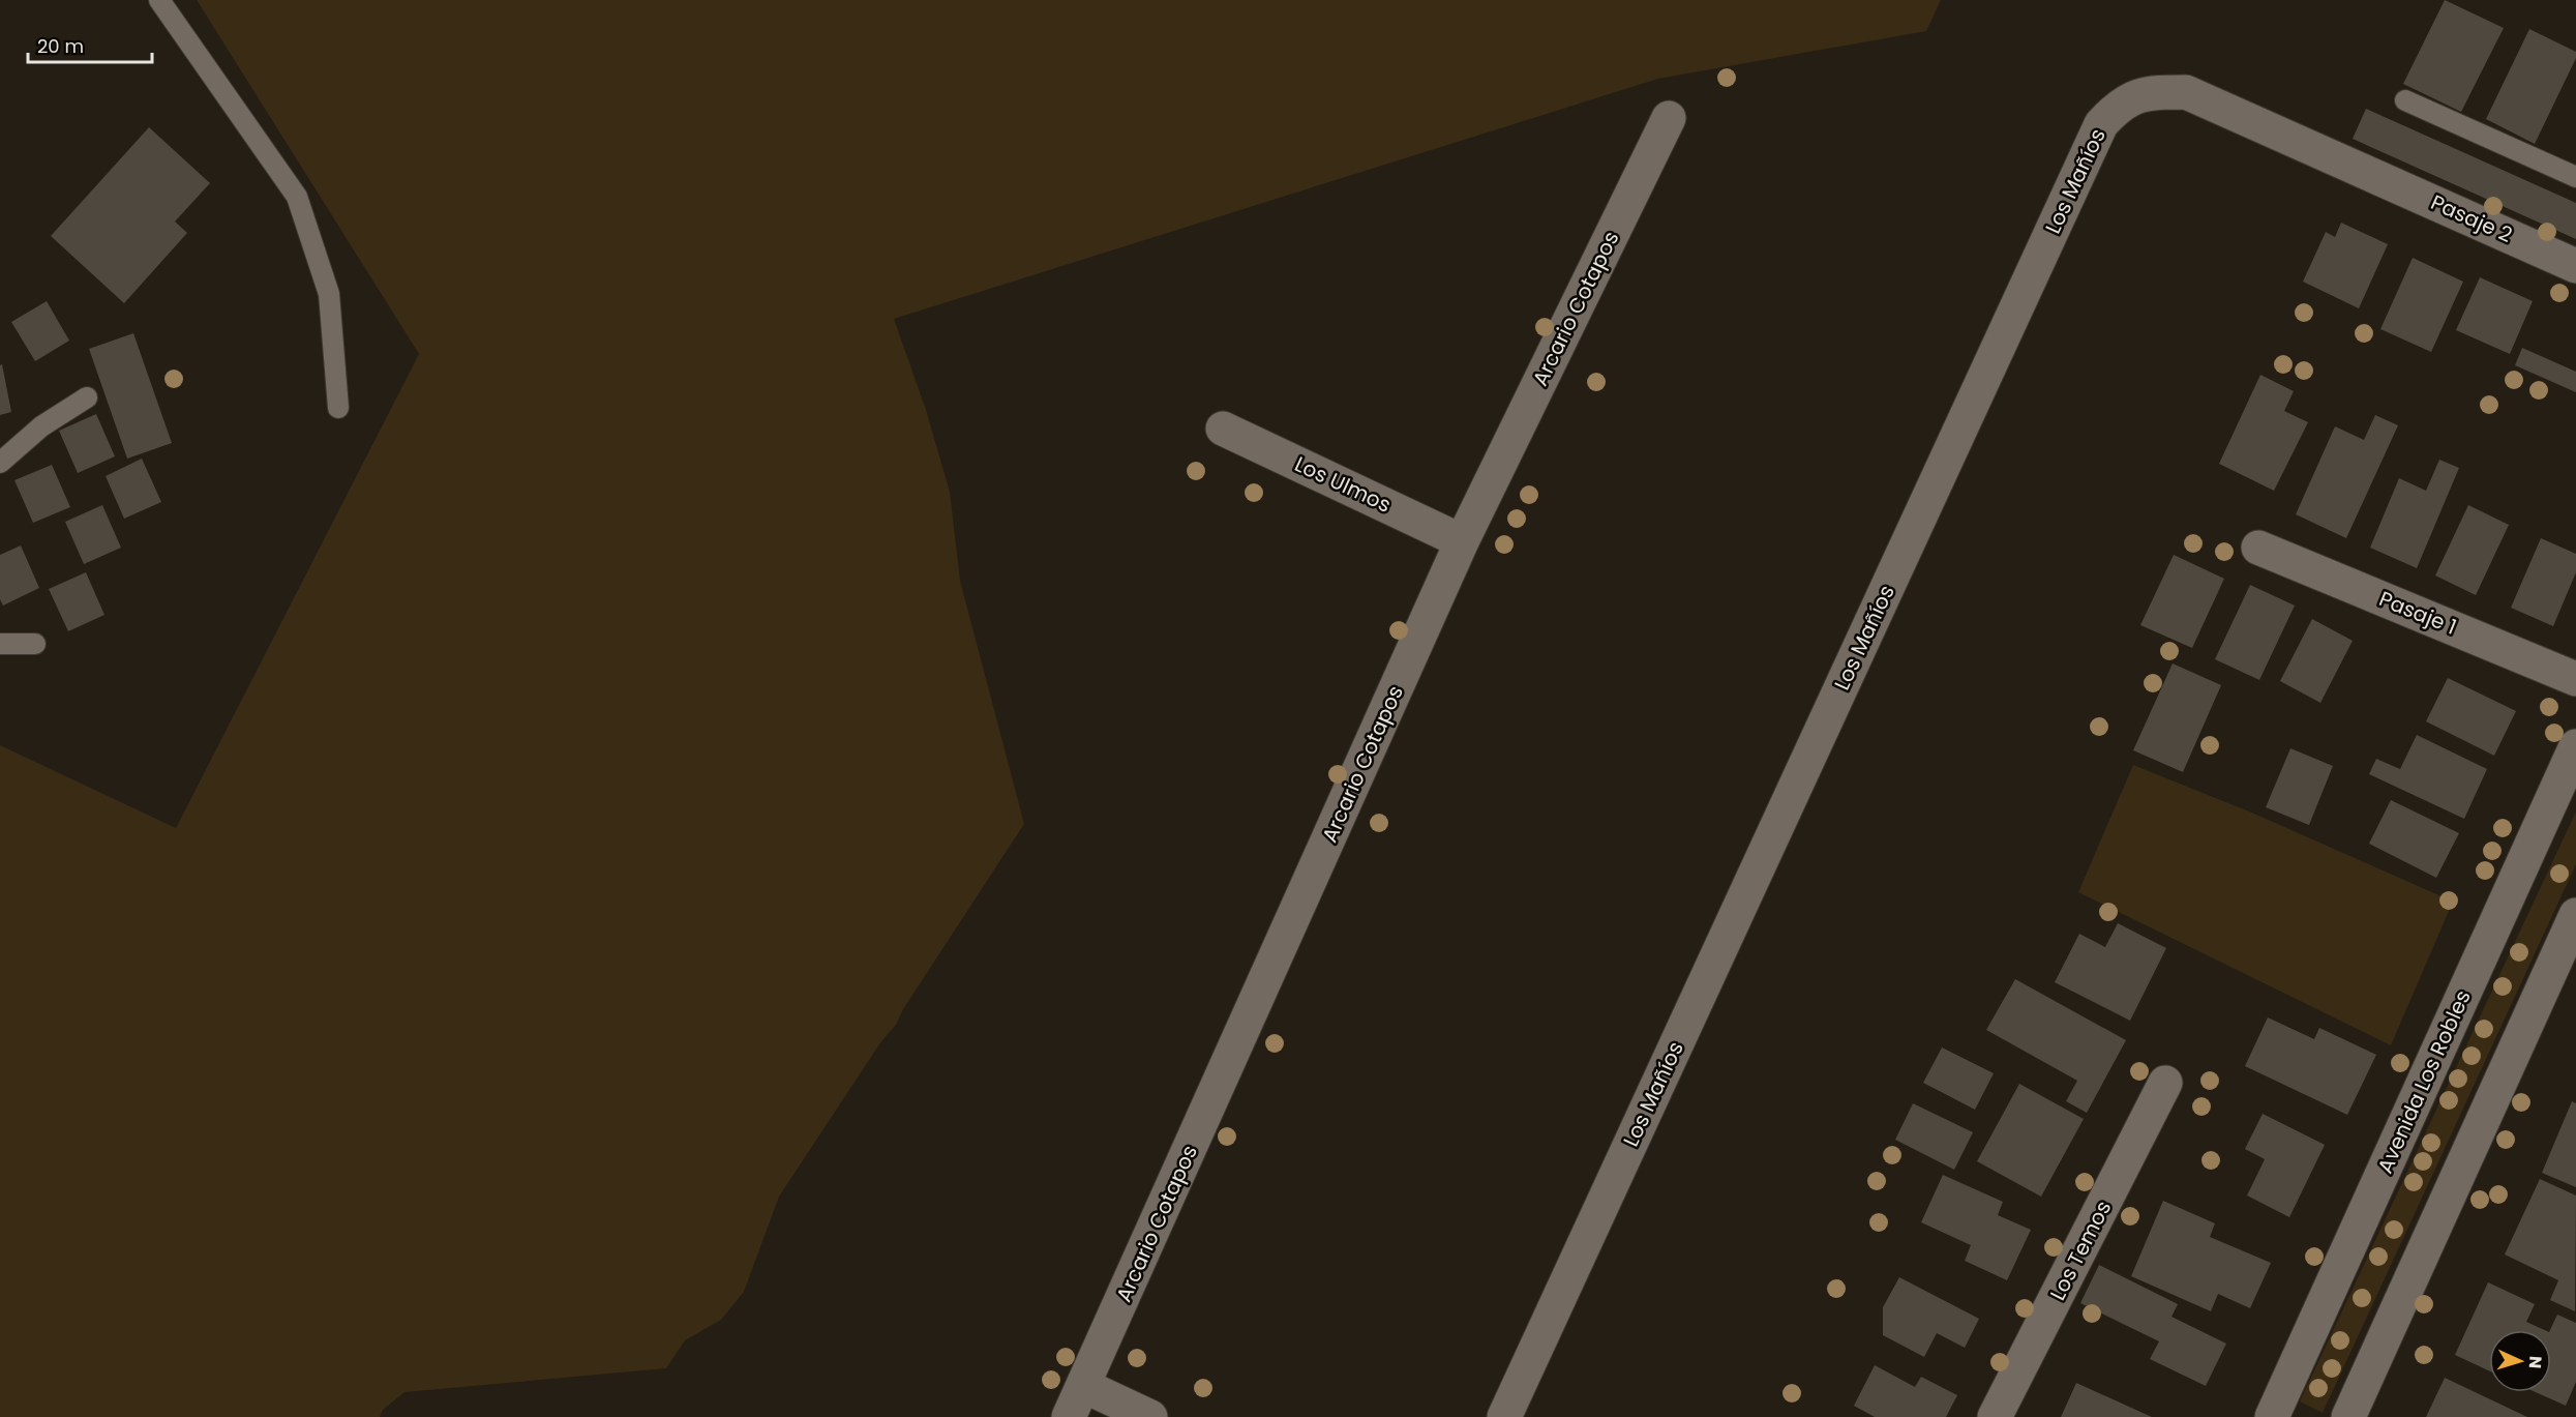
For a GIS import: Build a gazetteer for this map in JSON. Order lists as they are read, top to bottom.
{
  "streets": {
    "street": [
      "Los Mañíos",
      "Pasaje 2",
      "Arcario Cotapos",
      "Los Ulmos",
      "Pasaje 1",
      "Avenida Los Robles",
      "Los Temos"
    ]
  },
  "crossings": [
    ["Los Mañíos", "Pasaje 2"],
    ["Arcario Cotapos", "Los Ulmos"]
  ],
  "scale_bar": "20 m",
  "north": "right"
}
